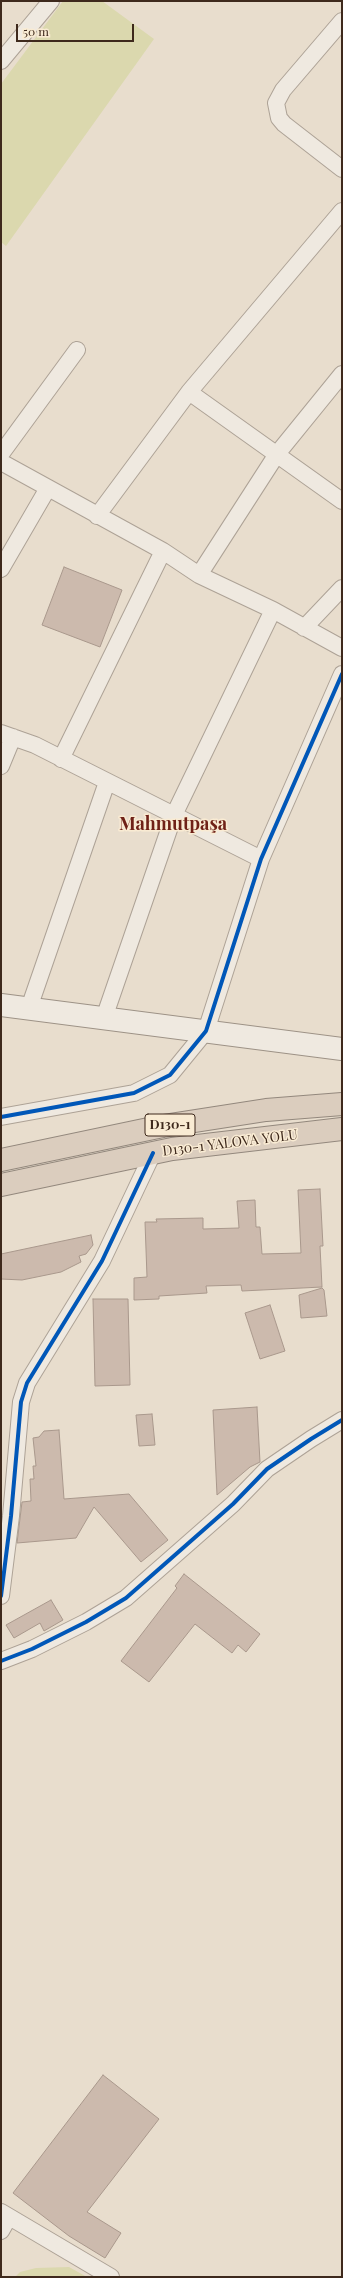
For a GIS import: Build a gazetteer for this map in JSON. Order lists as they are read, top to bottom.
{
  "streets": {
    "highway": ["D130-1", "D130-1 YALOVA YOLU"]
  },
  "districts": ["Mahmutpaşa"],
  "scale_bar": "50 m"
}
